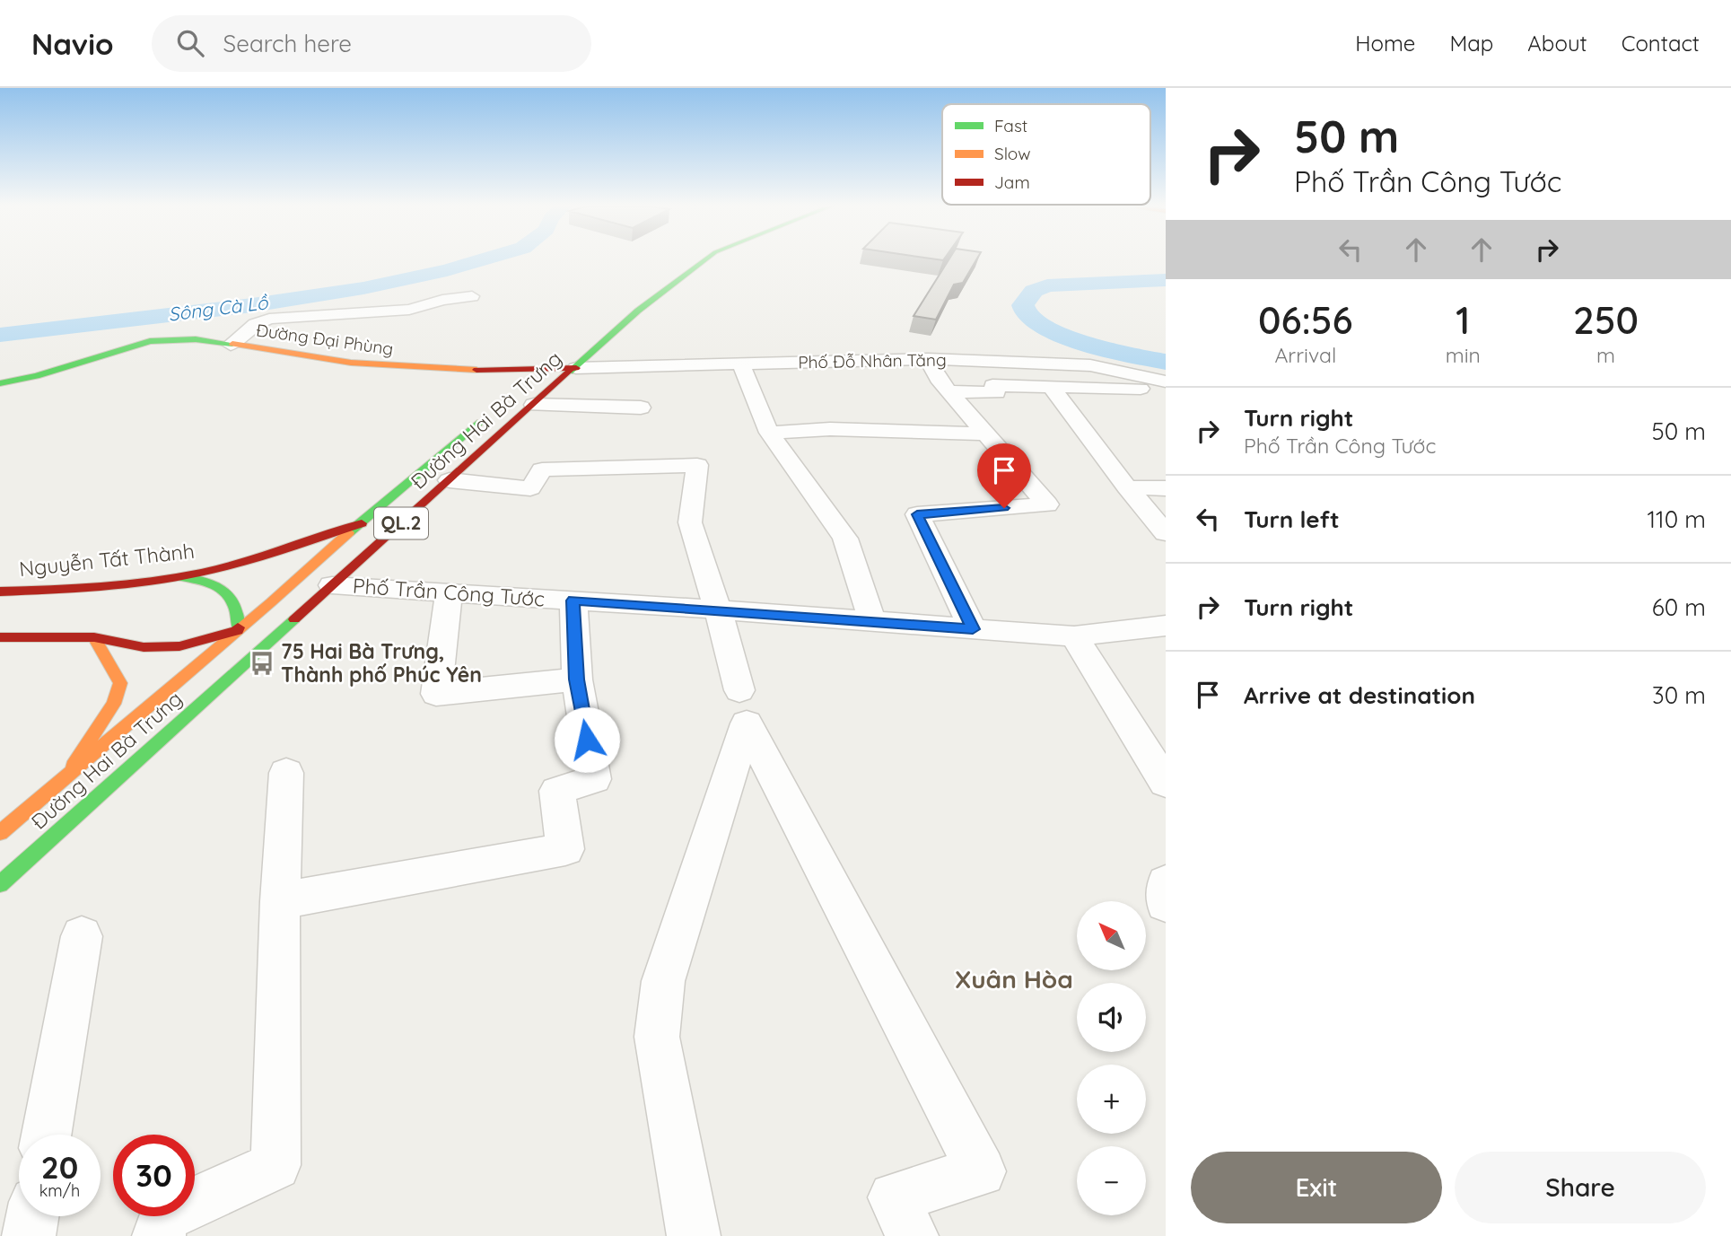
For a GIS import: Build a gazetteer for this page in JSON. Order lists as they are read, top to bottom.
{
  "streets": {
    "main road": [
      "Đường Đại Phùng",
      "Đường Hai Bà Trưng",
      "QL.2",
      "Nguyễn Tất Thành"
    ],
    "street": ["Phố Đỗ Nhân Tăng", "Phố Trần Công Tước"]
  },
  "crossings": [
    ["Đường Đại Phùng", "Phố Đỗ Nhân Tăng"],
    ["Đường Đại Phùng", "Đường Hai Bà Trưng"],
    ["Phố Đỗ Nhân Tăng", "Đường Hai Bà Trưng"],
    ["Đường Hai Bà Trưng", "Nguyễn Tất Thành"],
    ["Đường Hai Bà Trưng", "Phố Trần Công Tước"]
  ],
  "districts": ["Xuân Hòa"],
  "water": ["Sông Cà Lồ"],
  "places": {
    "bus stop": ["75 Hai Bà Trưng, Thành phố Phúc Yên"]
  },
  "legend": ["Fast", "Slow", "Jam"],
  "north": "top left",
  "page": {
    "header": "Navio",
    "search": "Search here",
    "nav": [
      "Home",
      "Map",
      "About",
      "Contact"
    ],
    "turn": ["50 m", "Phố Trần Công Tước"],
    "eta": [
      "06:56",
      "Arrival",
      "1",
      "min",
      "250",
      "m"
    ],
    "list": [
      {
        "name": "Turn right",
        "note": "Phố Trần Công Tước",
        "value": "50 m"
      },
      {
        "name": "Turn left",
        "value": "110 m"
      },
      {
        "name": "Turn right",
        "value": "60 m"
      },
      {
        "name": "Arrive at destination",
        "value": "30 m"
      }
    ],
    "map_buttons": ["+", "−"],
    "speed": "20 km/h",
    "limit": "30",
    "buttons": ["Exit", "Share"]
  }
}
